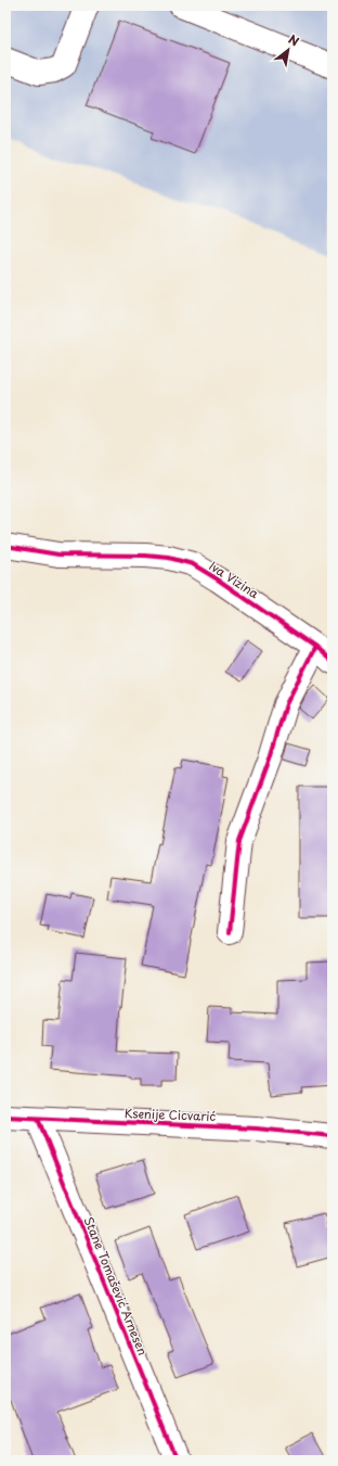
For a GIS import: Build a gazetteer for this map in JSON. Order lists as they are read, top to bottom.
{
  "streets": {
    "street": ["Iva Vizina", "Ksenije Cicvarić", "Stane Tomašević Arnesen"]
  },
  "crossings": [
    ["Ksenije Cicvarić", "Stane Tomašević Arnesen"]
  ],
  "north": "top right"
}
